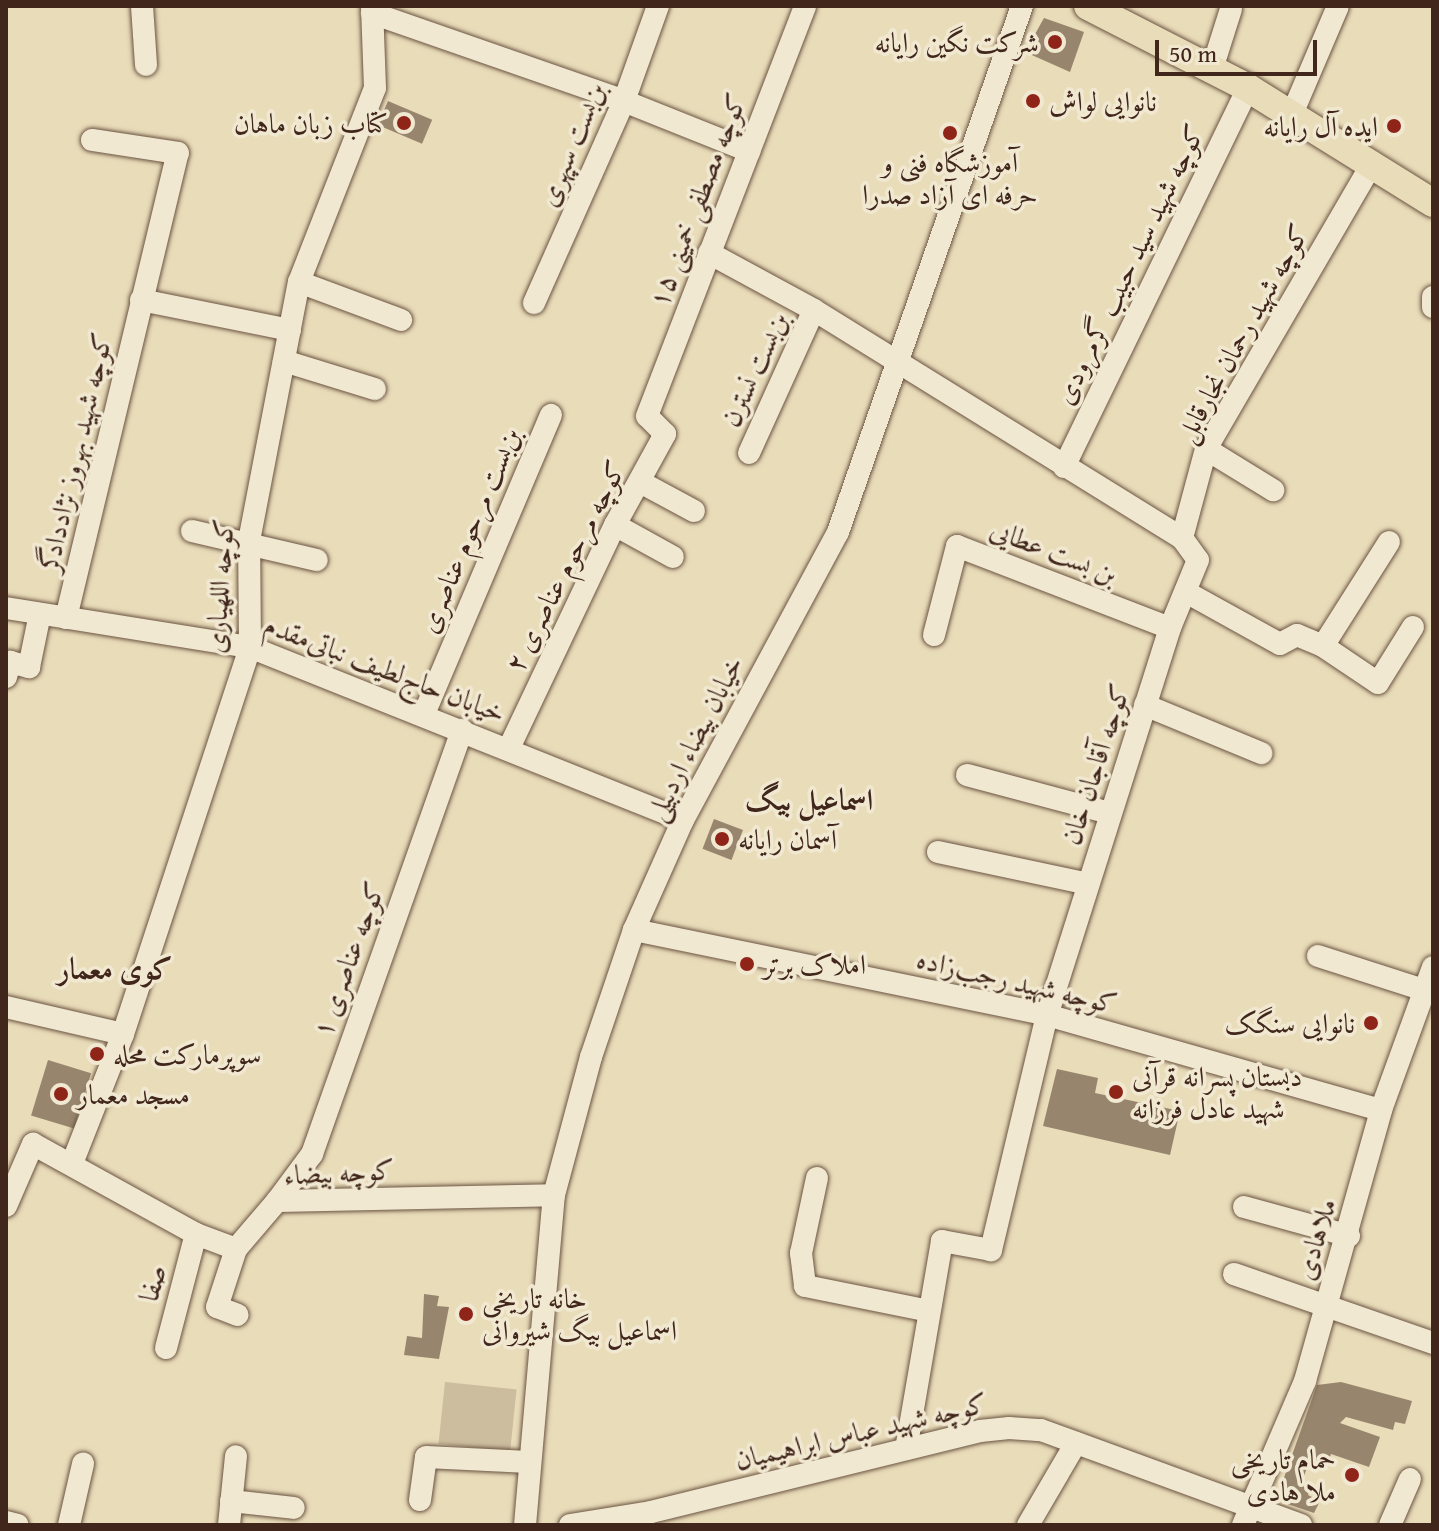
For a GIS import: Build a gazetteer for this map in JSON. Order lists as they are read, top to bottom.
{
  "streets": {
    "street": [
      "بن‌بست سپهری",
      "کوچه مصطفی خمینی ۱۵",
      "کوچه شهید سید حبیب گرمرودی",
      "کوچه شهید رحمان نجارقابل",
      "بن‌بست نسترن",
      "کوچه شهید بهروز نژاددادگر",
      "بن‌بست مرحوم عناصری",
      "بن بست عطایی",
      "کوچه مرحوم عناصری ۲",
      "کوچه اللهیاری",
      "خیابان حاج‌لطیف نباتی‌مقدم",
      "خیابان بیضاء اردبیلی",
      "کوچه آقاجان خان",
      "کوچه عناصری ۱",
      "کوچه شهید رجب‌زاده",
      "کوچه بیضاء",
      "ملاهادی",
      "صفا",
      "کوچه شهید عباس ابراهیمیان"
    ]
  },
  "crossings": [
    ["کوچه مصطفی خمینی ۱۵", "کوچه مرحوم عناصری ۲"],
    ["کوچه شهید رحمان نجارقابل", "کوچه آقاجان خان"],
    ["کوچه شهید بهروز نژاددادگر", "خیابان حاج‌لطیف نباتی‌مقدم"],
    ["بن‌بست مرحوم عناصری", "خیابان حاج‌لطیف نباتی‌مقدم"],
    ["بن بست عطایی", "کوچه آقاجان خان"],
    ["کوچه مرحوم عناصری ۲", "خیابان حاج‌لطیف نباتی‌مقدم"],
    ["کوچه اللهیاری", "خیابان حاج‌لطیف نباتی‌مقدم"],
    ["خیابان حاج‌لطیف نباتی‌مقدم", "خیابان بیضاء اردبیلی"],
    ["خیابان حاج‌لطیف نباتی‌مقدم", "کوچه عناصری ۱"],
    ["خیابان بیضاء اردبیلی", "کوچه شهید رجب‌زاده"],
    ["خیابان بیضاء اردبیلی", "کوچه بیضاء"],
    ["کوچه آقاجان خان", "کوچه شهید رجب‌زاده"],
    ["کوچه عناصری ۱", "کوچه بیضاء"],
    ["کوچه شهید رجب‌زاده", "ملاهادی"],
    ["ملاهادی", "کوچه شهید عباس ابراهیمیان"]
  ],
  "districts": ["اسماعیل بیگ", "کوی معمار"],
  "places": [
    "شرکت نگین رایانه",
    "نانوایی لواش",
    "کتاب زبان ماهان",
    "ایده آل رایانه",
    "آموزشگاه فنی و حرفه ای آزاد صدرا",
    "آسمان رایانه",
    "املاک برتر",
    "نانوایی سنگک",
    "سوپرمارکت محله",
    "دبستان پسرانه قرآنی شهید عادل فرزانه",
    "مسجد معمار",
    "خانه تاریخی اسماعیل بیگ شیروانی",
    "حمام تاریخی ملا هادی"
  ],
  "scale_bar": "50 m"
}
